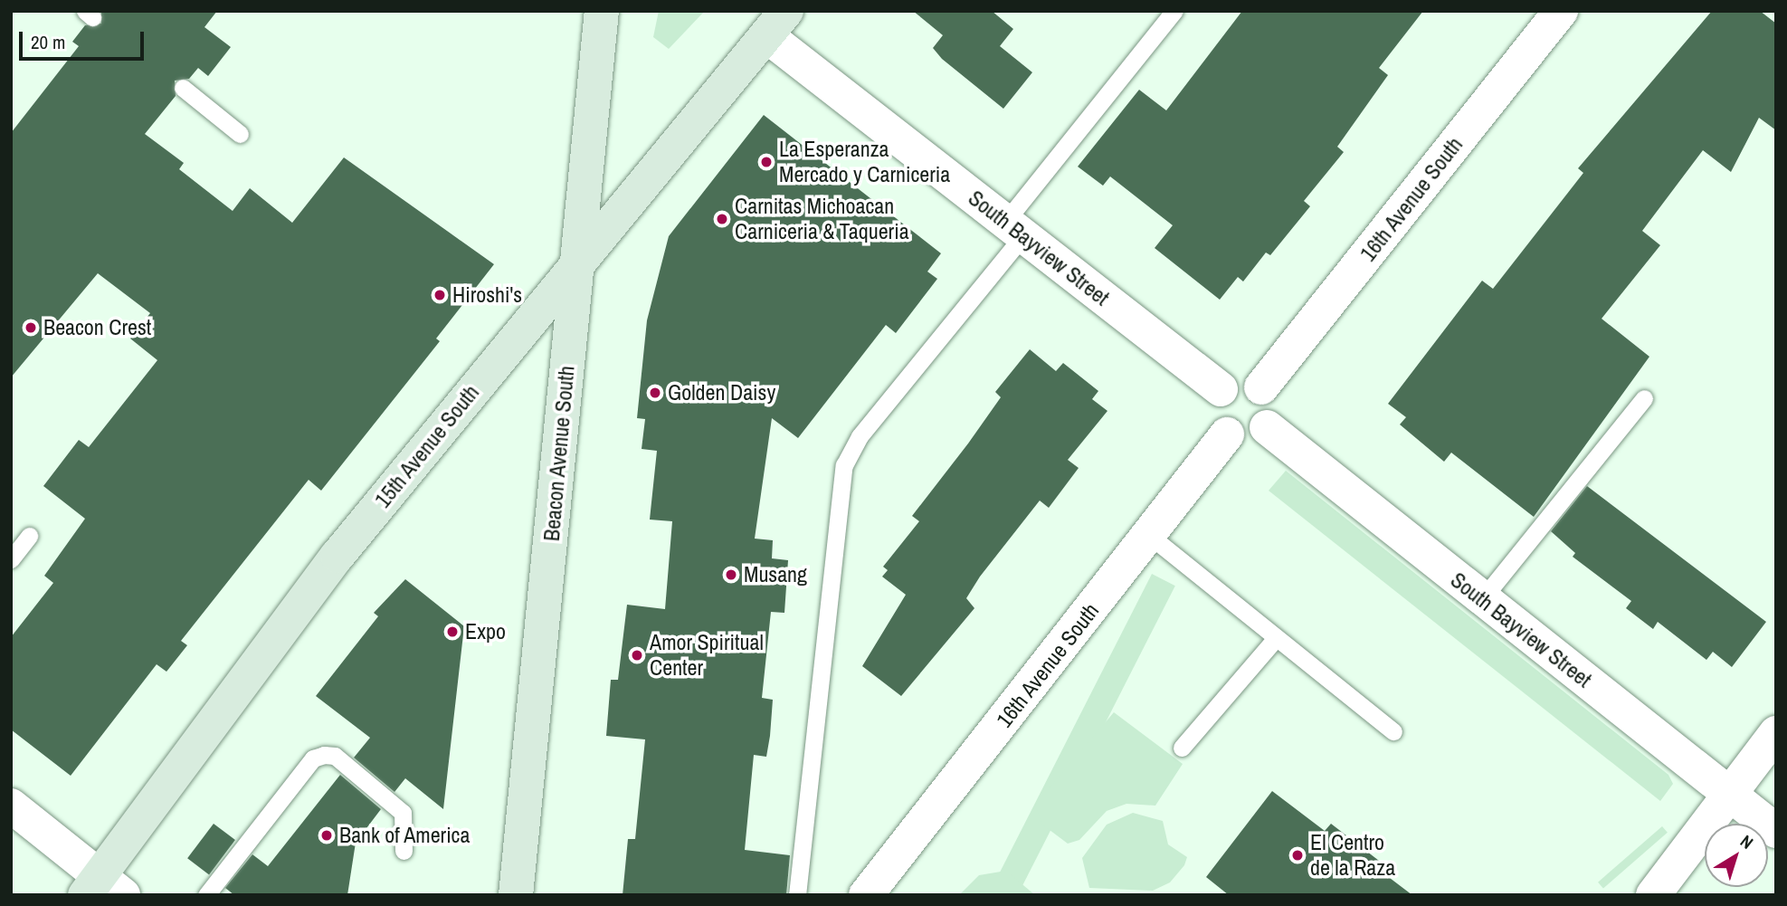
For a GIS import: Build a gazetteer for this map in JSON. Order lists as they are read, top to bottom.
{
  "streets": {
    "main road": ["15th Avenue South", "Beacon Avenue South"],
    "street": ["16th Avenue South", "South Bayview Street"]
  },
  "crossings": [
    ["16th Avenue South", "South Bayview Street"],
    ["South Bayview Street", "15th Avenue South"],
    ["15th Avenue South", "Beacon Avenue South"]
  ],
  "places": [
    "La Esperanza Mercado y Carniceria",
    "Carnitas Michoacan Carniceria & Taqueria",
    "Hiroshi's",
    "Beacon Crest",
    "Golden Daisy",
    "Musang",
    "Expo",
    "Amor Spiritual Center",
    "Bank of America",
    "El Centro de la Raza"
  ],
  "scale_bar": "20 m",
  "north": "top right"
}
